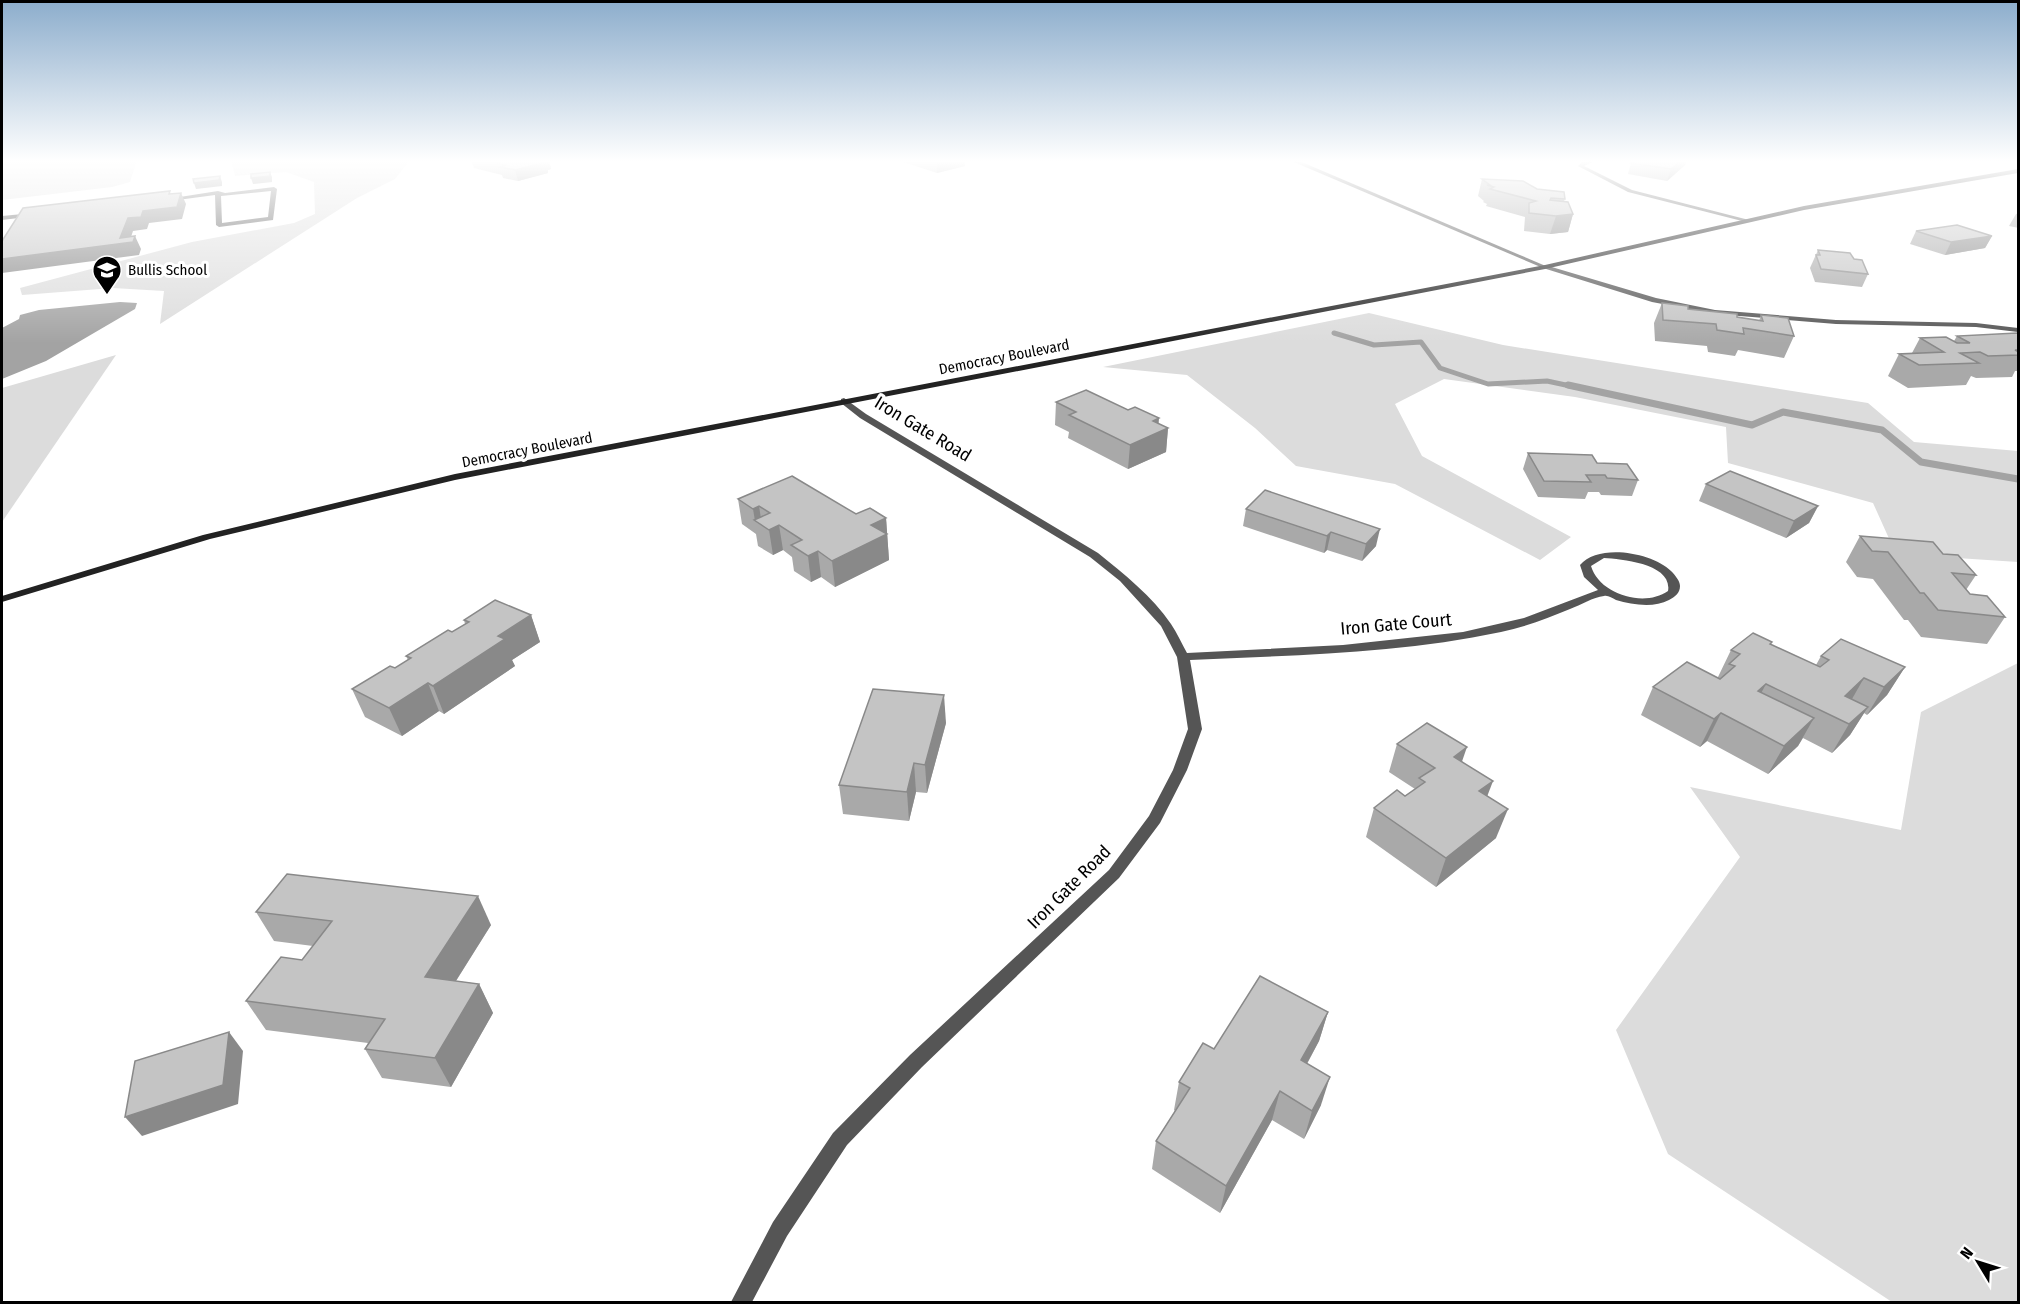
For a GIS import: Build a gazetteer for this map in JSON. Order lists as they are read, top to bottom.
{
  "streets": {
    "main road": ["Democracy Boulevard"],
    "street": ["Iron Gate Road", "Iron Gate Court"]
  },
  "crossings": [
    ["Democracy Boulevard", "Iron Gate Road"],
    ["Iron Gate Road", "Iron Gate Court"]
  ],
  "places": {
    "school or university": ["Bullis School"]
  },
  "north": "top left"
}
